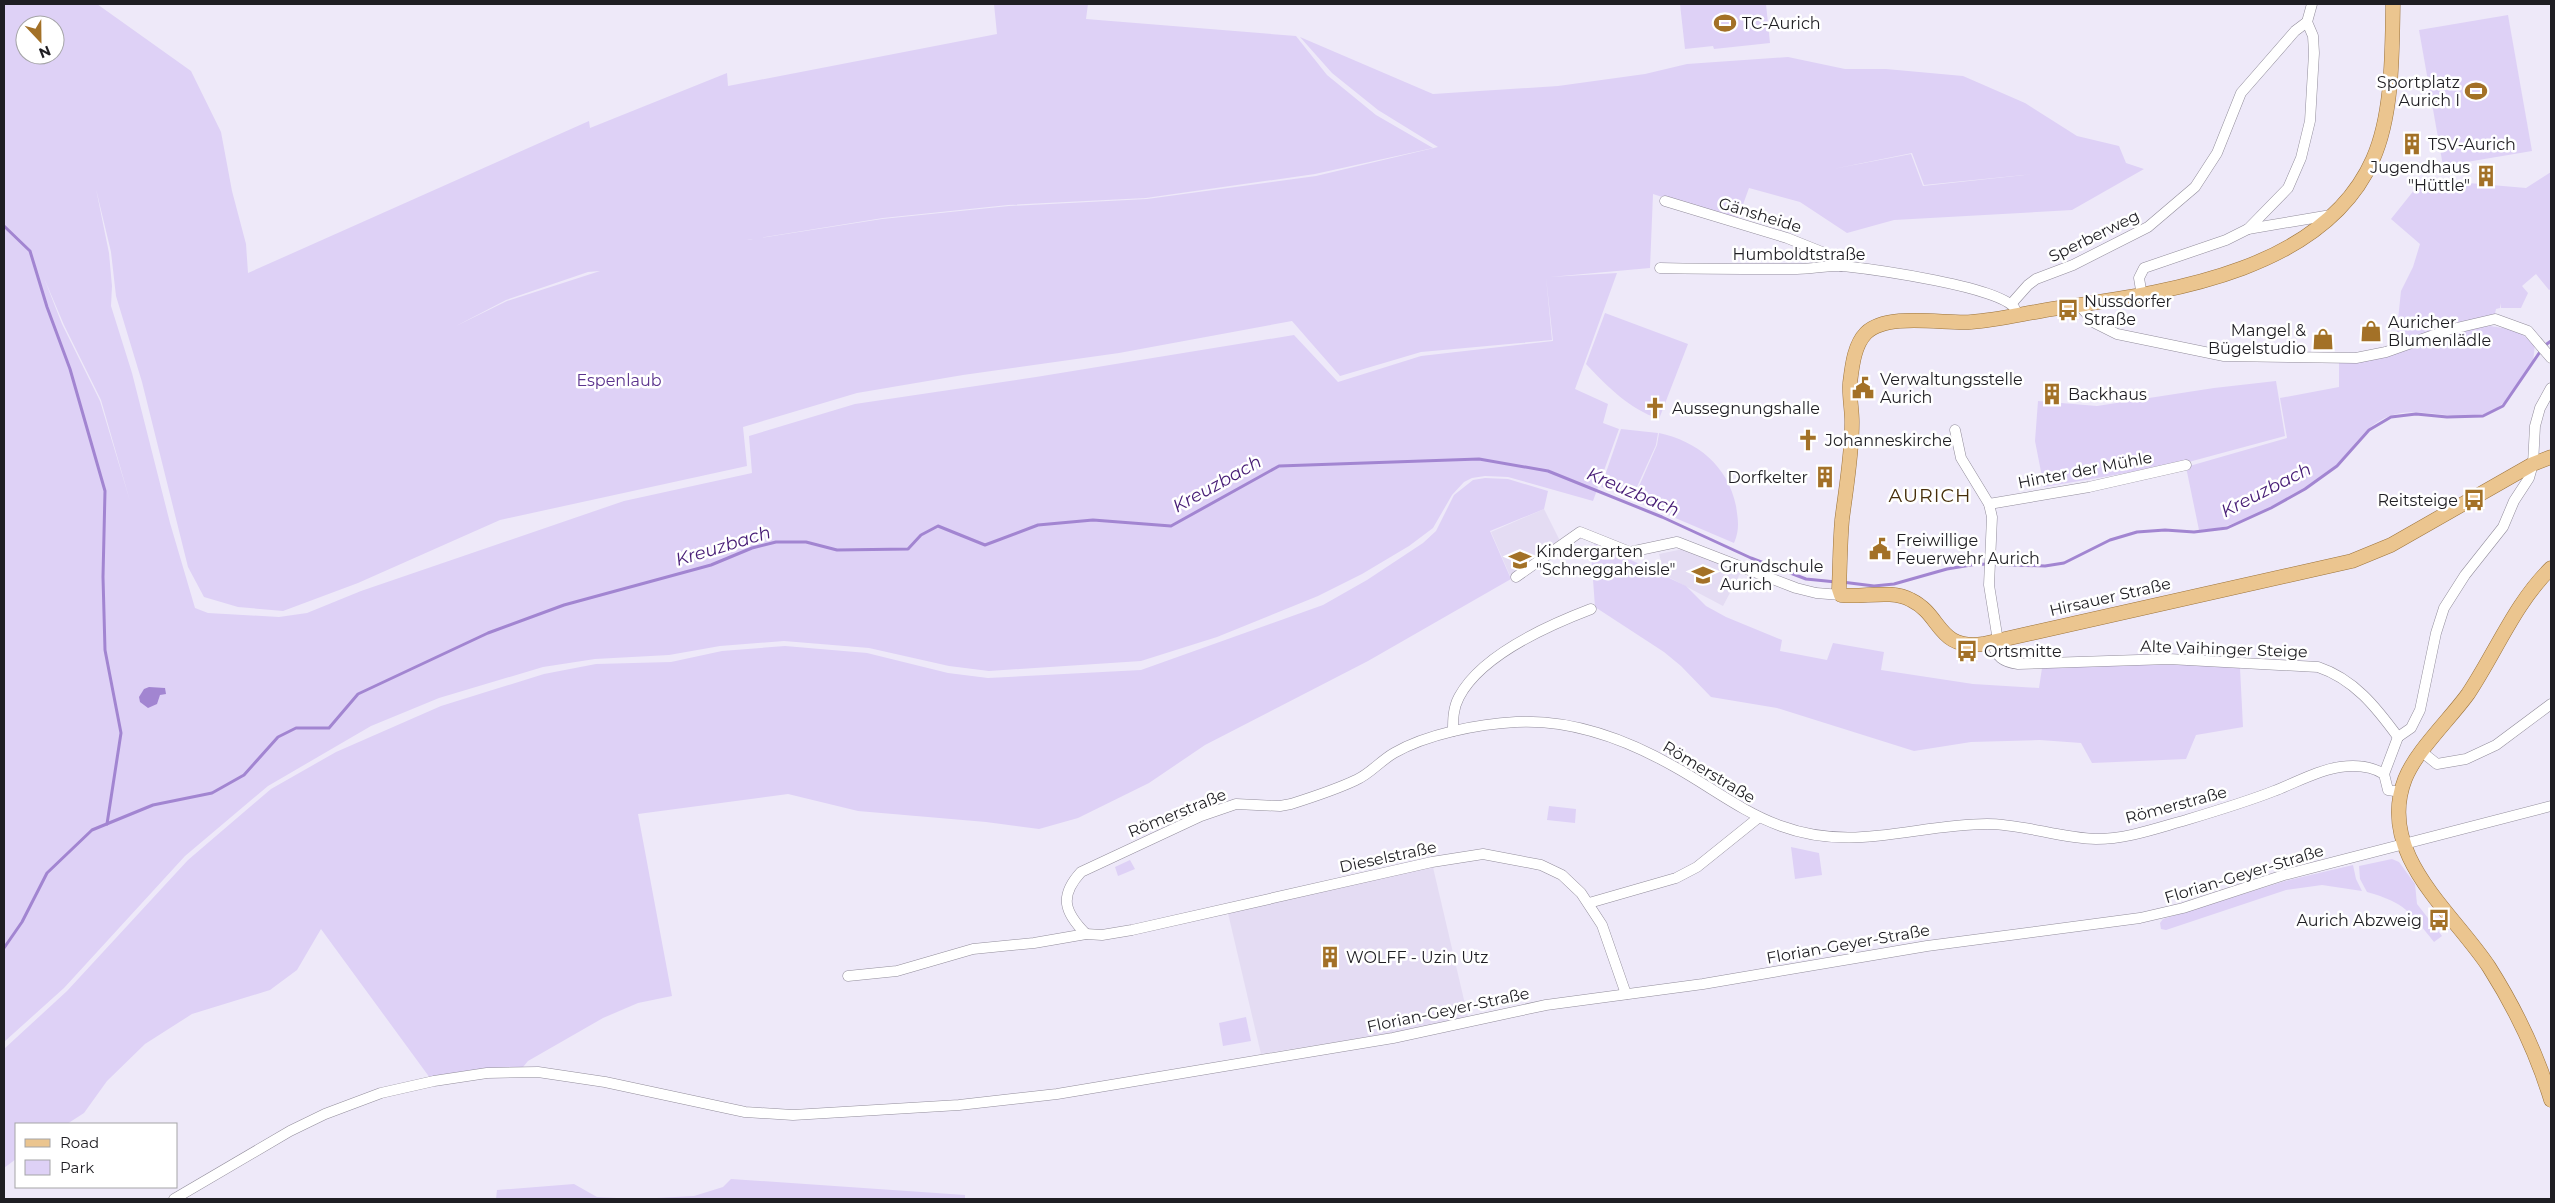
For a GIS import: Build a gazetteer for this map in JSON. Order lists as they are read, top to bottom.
{
  "streets": {
    "main road": ["Hirsauer Straße"],
    "street": [
      "Gänsheide",
      "Sperberweg",
      "Humboldtstraße",
      "Hinter der Mühle",
      "Alte Vaihinger Steige",
      "Römerstraße",
      "Dieselstraße",
      "Florian-Geyer-Straße"
    ]
  },
  "crossings": [
    ["Gänsheide", "Humboldtstraße"],
    ["Sperberweg", "Humboldtstraße"],
    ["Hirsauer Straße", "Alte Vaihinger Steige"],
    ["Römerstraße", "Dieselstraße"],
    ["Dieselstraße", "Florian-Geyer-Straße"]
  ],
  "districts": ["AURICH"],
  "water": ["Kreuzbach"],
  "parks": ["Espenlaub"],
  "places": {
    "sports": ["TC-Aurich", "Sportplatz Aurich I"],
    "building": [
      "TSV-Aurich",
      "Jugendhaus \"Hüttle\"",
      "Backhaus",
      "Dorfkelter",
      "WOLFF - Uzin Utz"
    ],
    "bus stop": [
      "Nussdorfer Straße",
      "Reitsteige",
      "Ortsmitte",
      "Aurich Abzweig"
    ],
    "shop": ["Auricher Blumenlädle", "Mangel & Bügelstudio"],
    "public building": ["Verwaltungsstelle Aurich", "Freiwillige Feuerwehr Aurich"],
    "church": ["Aussegnungshalle", "Johanneskirche"],
    "school or university": ["Kindergarten \"Schneggaheisle\"", "Grundschule Aurich"]
  },
  "legend": ["Road", "Park"],
  "north": "bottom"
}
